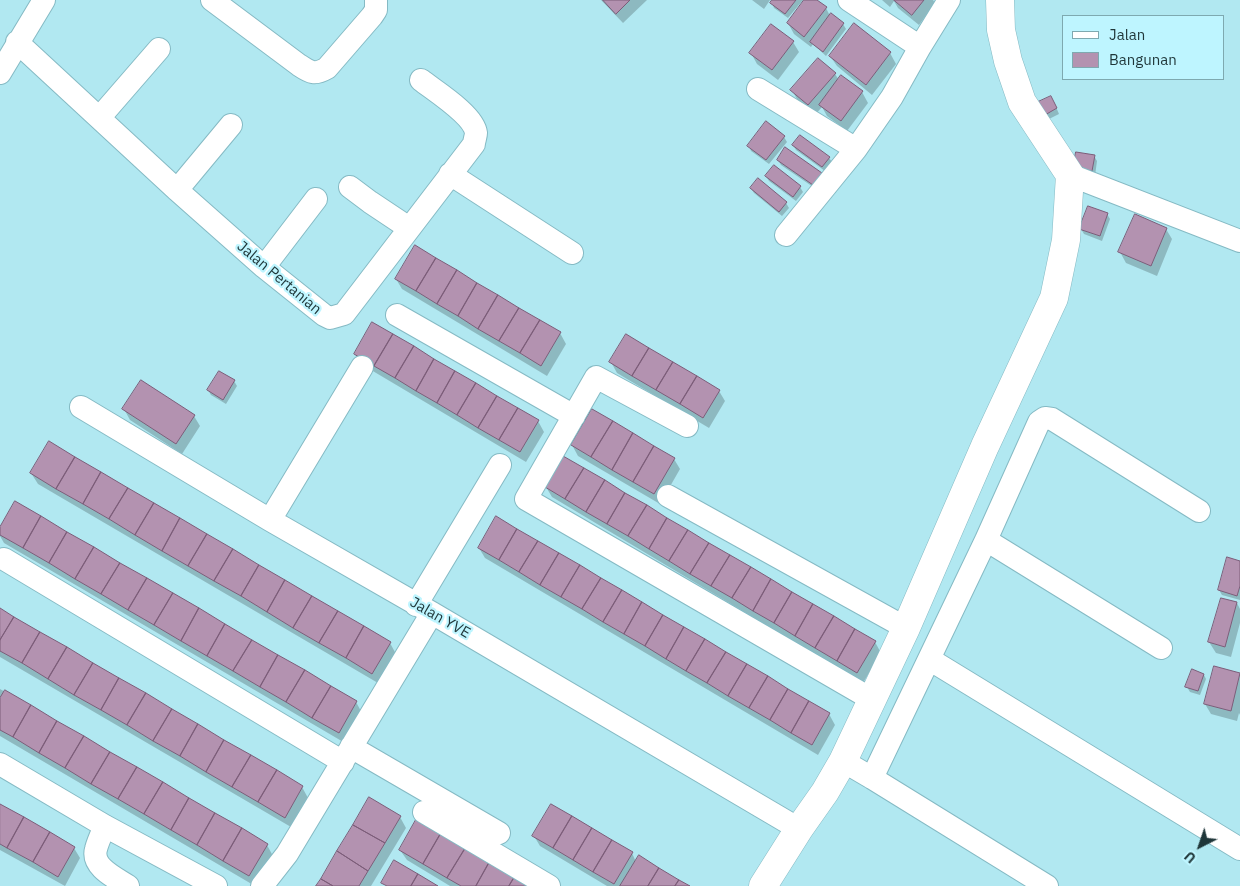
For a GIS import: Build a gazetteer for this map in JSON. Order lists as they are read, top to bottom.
{
  "streets": {
    "street": ["Jalan Pertanian", "Jalan YVE"]
  },
  "legend": ["Jalan", "Bangunan"],
  "north": "bottom left"
}
